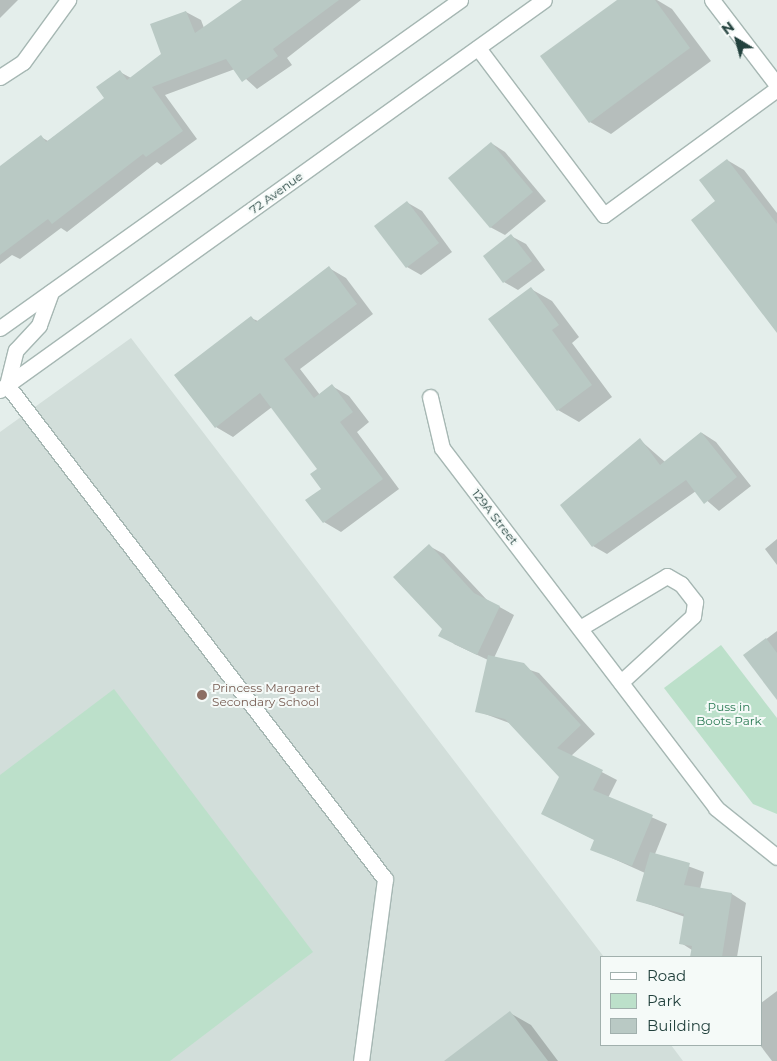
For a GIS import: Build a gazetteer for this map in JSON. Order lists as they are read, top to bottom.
{
  "streets": {
    "main road": ["72 Avenue", "129A Street"]
  },
  "parks": ["Puss in Boots Park"],
  "places": ["Princess Margaret Secondary School"],
  "legend": ["Road", "Park", "Building"],
  "north": "top left"
}
